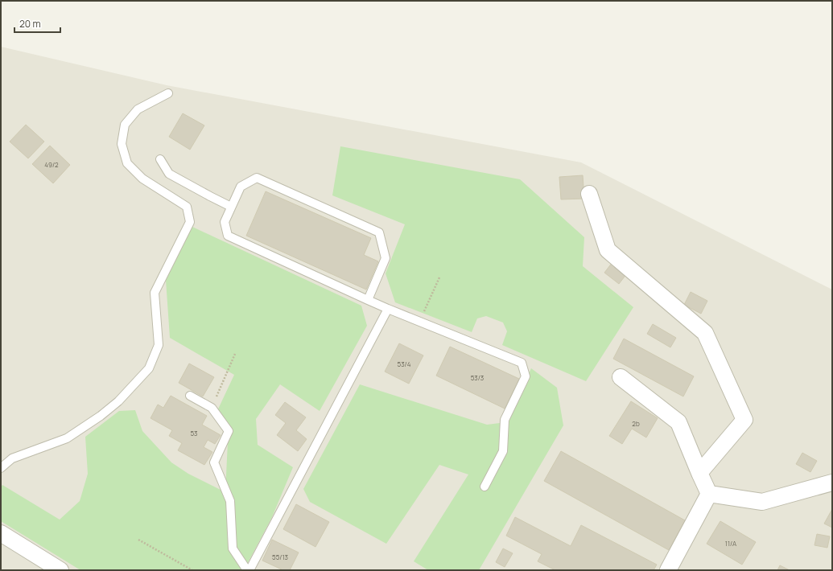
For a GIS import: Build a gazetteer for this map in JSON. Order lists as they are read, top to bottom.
{
  "house_numbers": [
    "49/2",
    "53/4",
    "53/3",
    "2b",
    "53",
    "11/A",
    "55/13"
  ],
  "scale_bar": "20 m"
}
